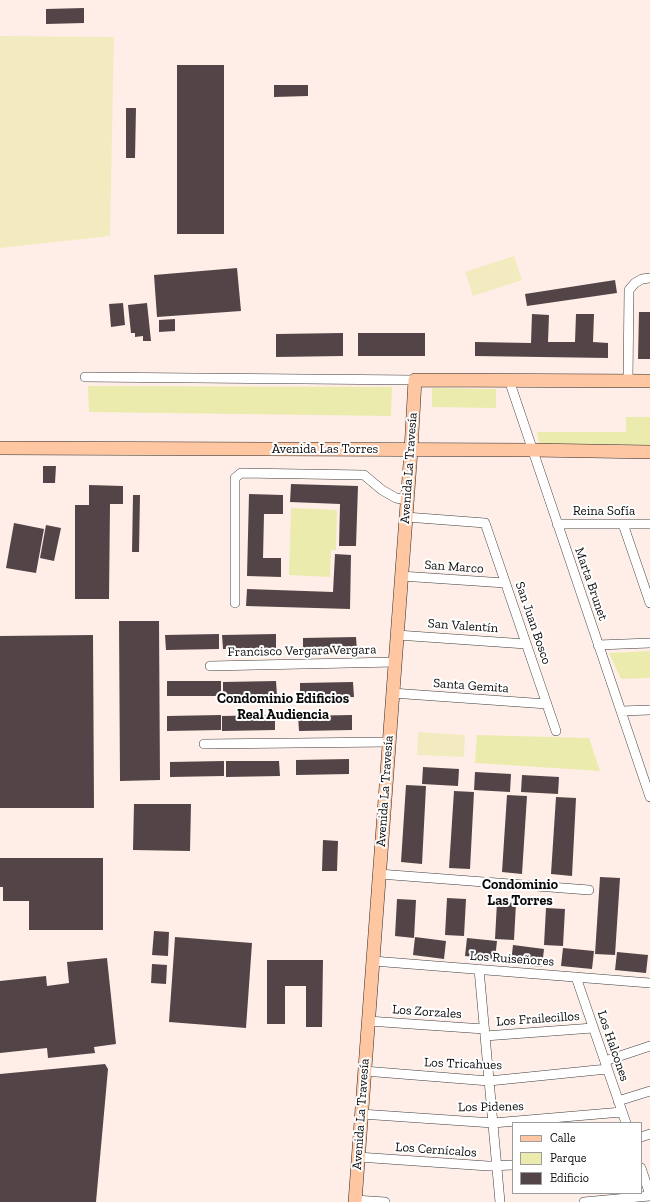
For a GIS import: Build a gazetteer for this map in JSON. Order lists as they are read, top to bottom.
{
  "streets": {
    "street": [
      "Avenida Las Torres",
      "Avenida La Travesía",
      "Reina Sofía",
      "San Marco",
      "Marta Brunet",
      "San Juan Bosco",
      "San Valentín",
      "Francisco Vergara Vergara",
      "Santa Gemita",
      "Los Ruiseñores",
      "Los Zorzales",
      "Los Frailecillos",
      "Los Halcones",
      "Los Tricahues",
      "Los Pidenes",
      "Los Cernícalos"
    ]
  },
  "crossings": [
    ["Avenida Las Torres", "Avenida La Travesía"],
    ["Avenida Las Torres", "Marta Brunet"],
    ["Avenida La Travesía", "San Marco"],
    ["Avenida La Travesía", "San Juan Bosco"],
    ["Avenida La Travesía", "San Valentín"],
    ["Avenida La Travesía", "Francisco Vergara Vergara"],
    ["Avenida La Travesía", "Santa Gemita"],
    ["Avenida La Travesía", "Los Ruiseñores"],
    ["Avenida La Travesía", "Los Zorzales"],
    ["Avenida La Travesía", "Los Tricahues"],
    ["Avenida La Travesía", "Los Pidenes"],
    ["Avenida La Travesía", "Los Cernícalos"],
    ["Reina Sofía", "Marta Brunet"],
    ["San Marco", "San Juan Bosco"],
    ["San Juan Bosco", "San Valentín"],
    ["San Juan Bosco", "Santa Gemita"],
    ["Los Ruiseñores", "Los Halcones"],
    ["Los Zorzales", "Los Frailecillos"],
    ["Los Frailecillos", "Los Halcones"],
    ["Los Halcones", "Los Tricahues"],
    ["Los Halcones", "Los Pidenes"]
  ],
  "districts": ["Condominio Edificios Real Audiencia", "Condominio Las Torres"],
  "legend": ["Calle", "Parque", "Edificio"]
}
